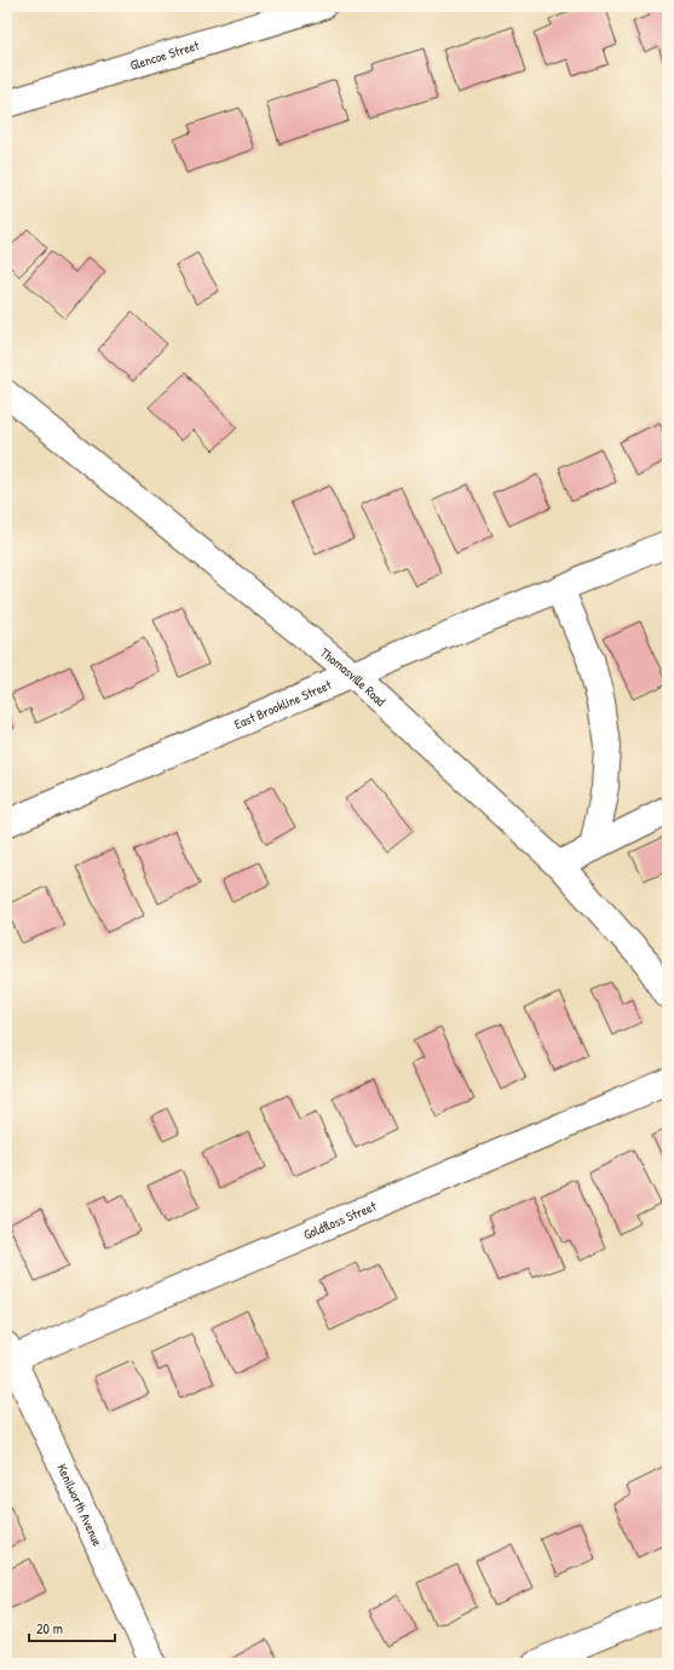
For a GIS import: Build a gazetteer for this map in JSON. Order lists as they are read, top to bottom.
{
  "streets": {
    "street": [
      "Glencoe Street",
      "Thomasville Road",
      "East Brookline Street",
      "Goldfloss Street",
      "Kenilworth Avenue"
    ]
  },
  "crossings": [
    ["Thomasville Road", "East Brookline Street"],
    ["Goldfloss Street", "Kenilworth Avenue"]
  ],
  "scale_bar": "20 m"
}
